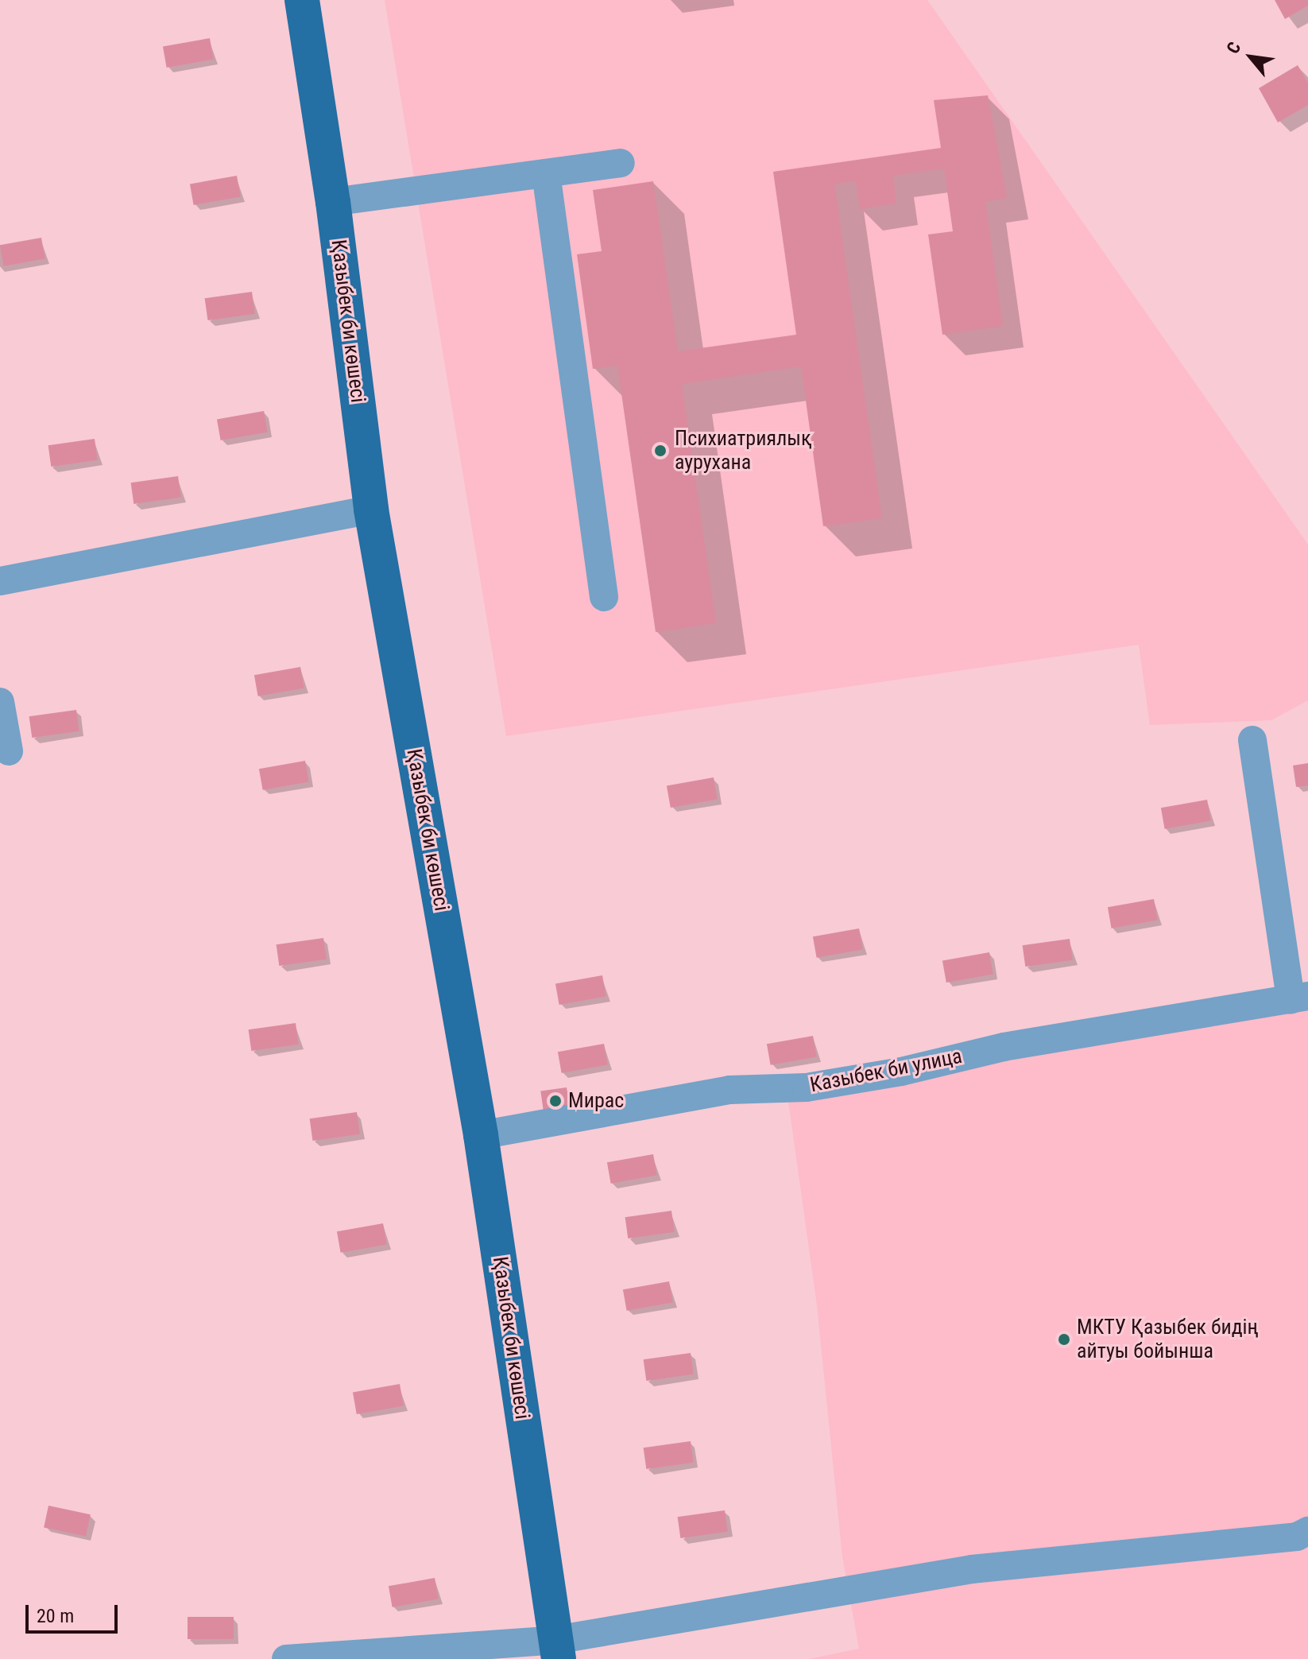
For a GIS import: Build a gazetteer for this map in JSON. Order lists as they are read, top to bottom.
{
  "streets": {
    "main road": ["Қазыбек би көшесі"],
    "street": ["Казыбек би улица"]
  },
  "crossings": [
    ["Қазыбек би көшесі", "Казыбек би улица"]
  ],
  "places": ["Психиатриялық аурухана", "Мирас", "МКТУ Қазыбек бидің айтуы бойынша"],
  "scale_bar": "20 m",
  "north": "top left"
}
